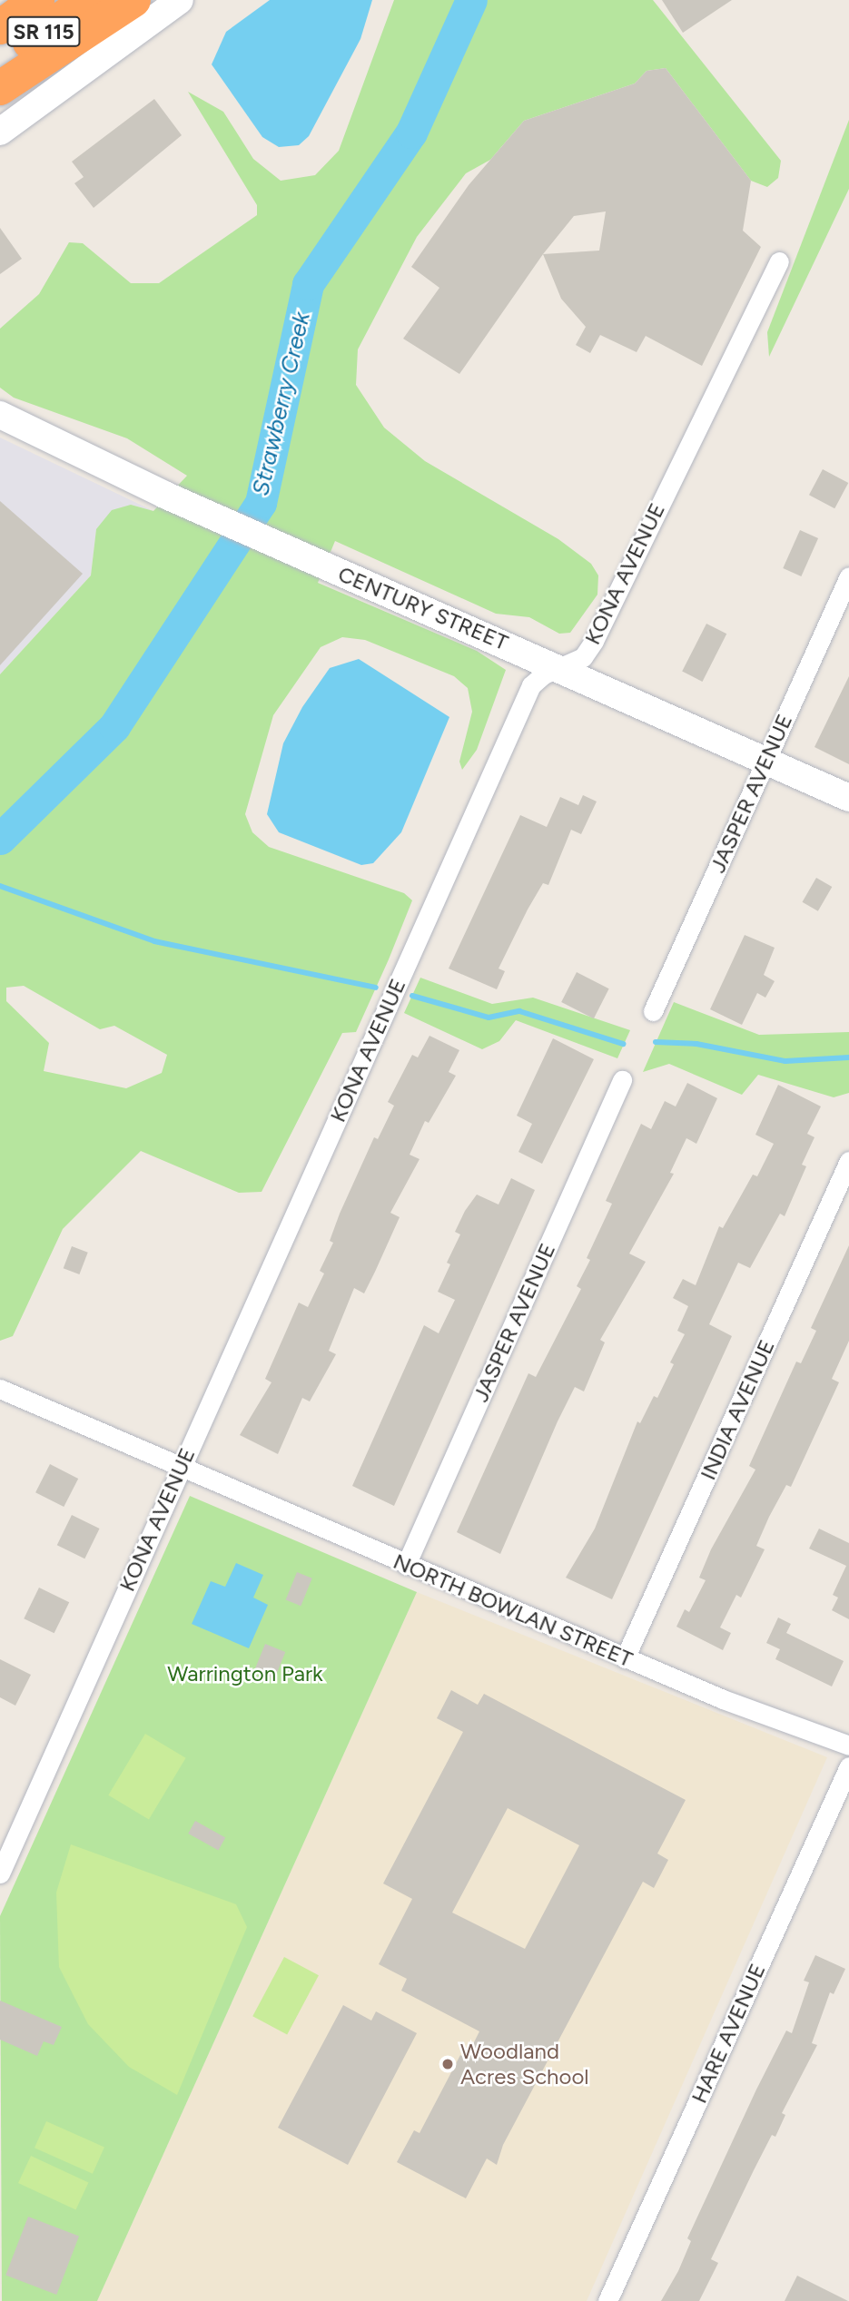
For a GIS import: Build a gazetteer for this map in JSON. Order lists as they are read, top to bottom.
{
  "streets": {
    "highway": ["SR 115"],
    "street": [
      "KONA AVENUE",
      "CENTURY STREET",
      "JASPER AVENUE",
      "INDIA AVENUE",
      "NORTH BOWLAN STREET",
      "HARE AVENUE"
    ]
  },
  "crossings": [
    ["KONA AVENUE", "CENTURY STREET"],
    ["KONA AVENUE", "NORTH BOWLAN STREET"],
    ["CENTURY STREET", "JASPER AVENUE"],
    ["JASPER AVENUE", "NORTH BOWLAN STREET"],
    ["INDIA AVENUE", "NORTH BOWLAN STREET"]
  ],
  "water": ["Strawberry Creek"],
  "parks": ["Warrington Park"],
  "places": ["Woodland Acres School"]
}
